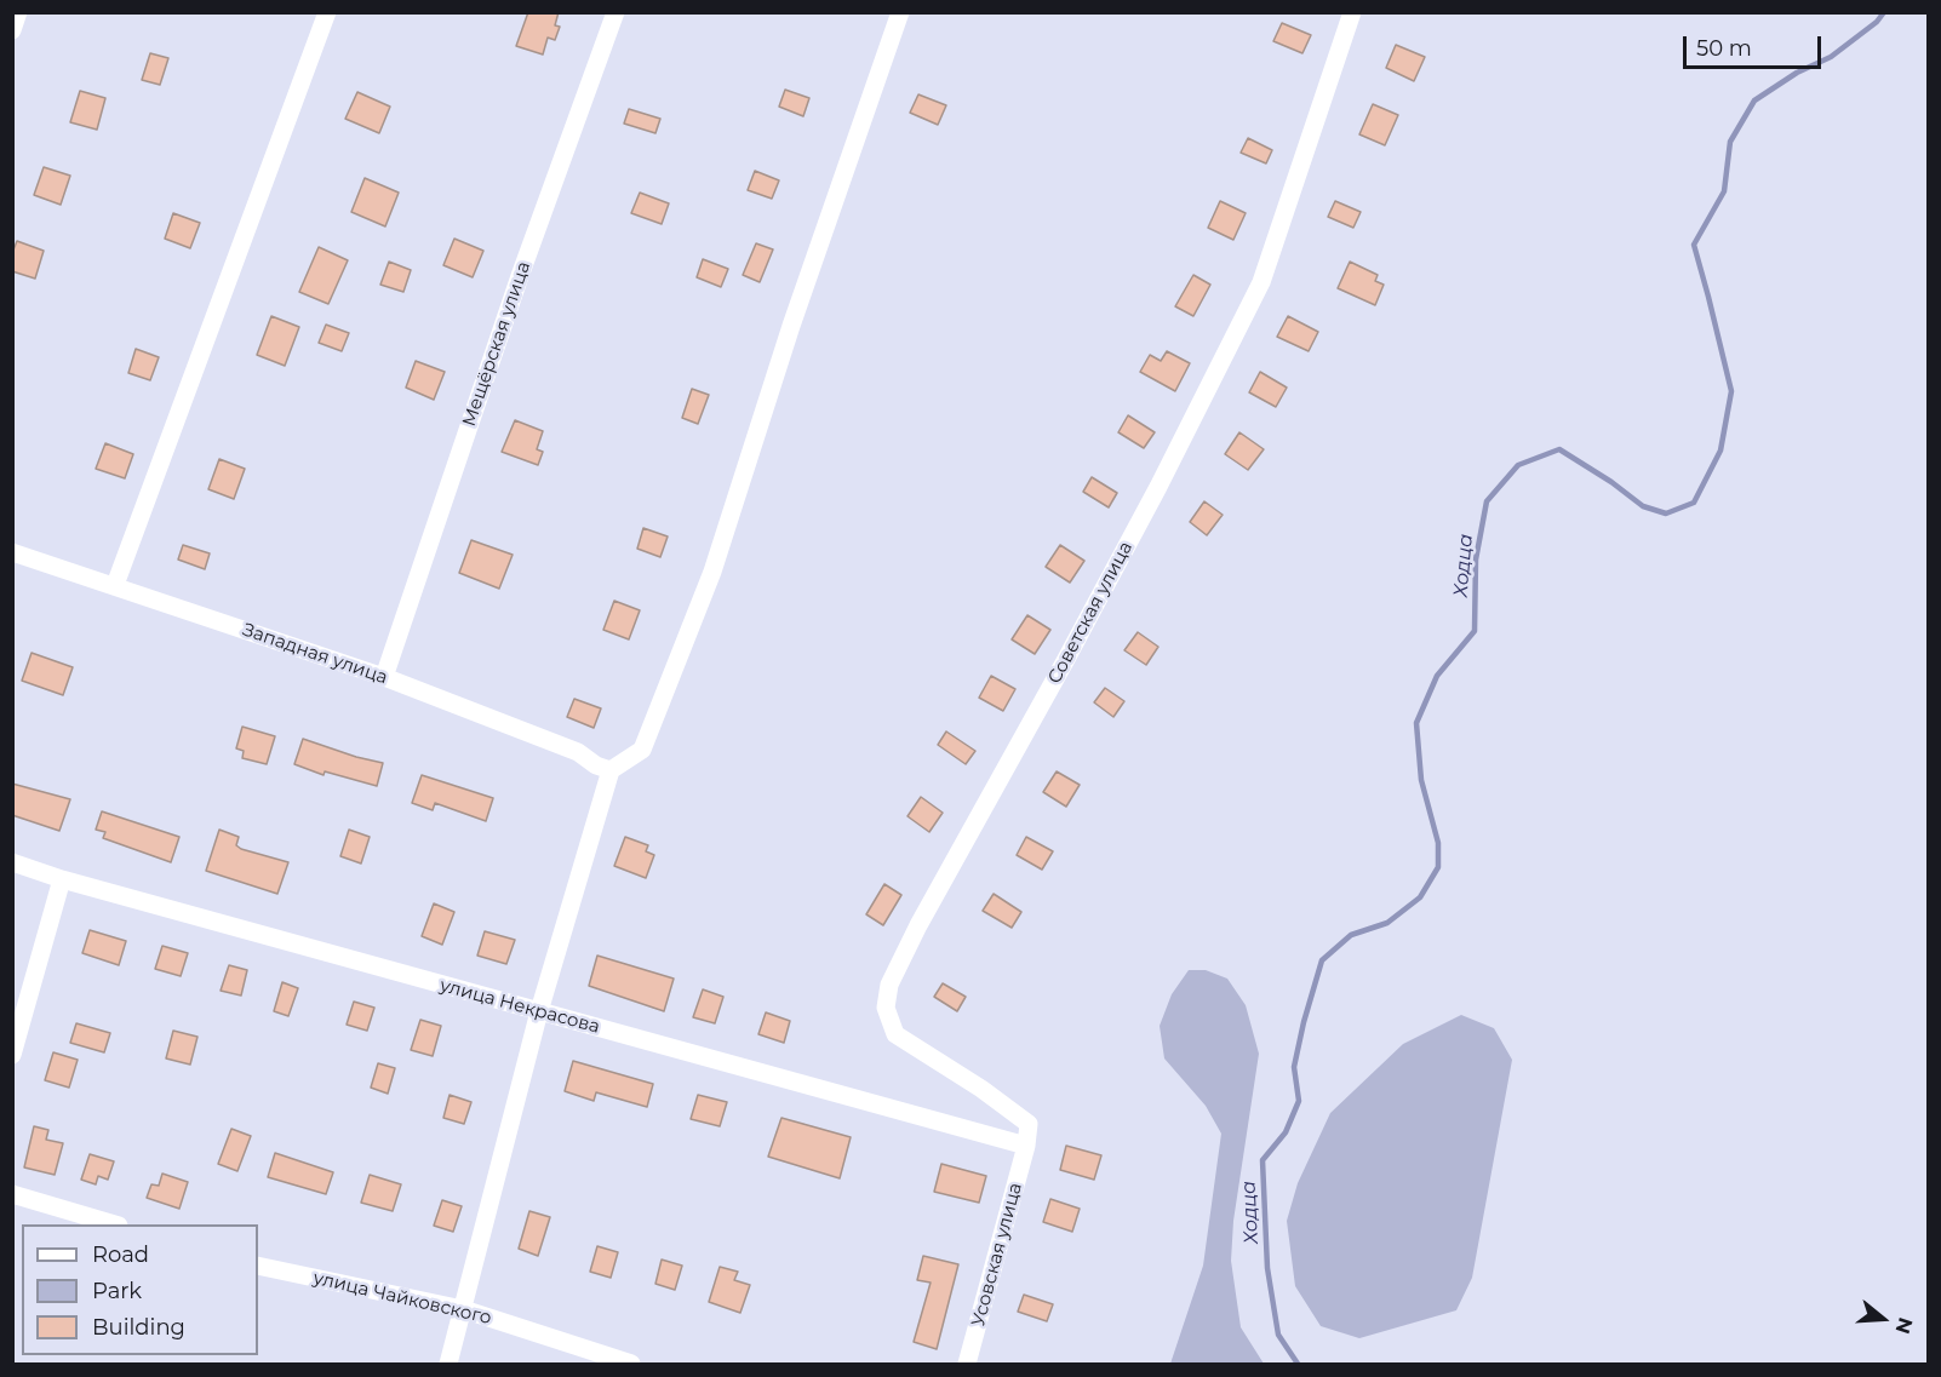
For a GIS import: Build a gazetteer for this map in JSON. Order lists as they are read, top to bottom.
{
  "streets": {
    "street": [
      "Мещёрская улица",
      "Советская улица",
      "Западная улица",
      "улица Некрасова",
      "Усовская улица",
      "улица Чайковского"
    ]
  },
  "crossings": [
    ["Мещёрская улица", "Западная улица"],
    ["Советская улица", "улица Некрасова"],
    ["Советская улица", "Усовская улица"],
    ["улица Некрасова", "Усовская улица"]
  ],
  "water": ["Ходца"],
  "legend": ["Road", "Park", "Building"],
  "scale_bar": "50 m",
  "north": "right"
}
